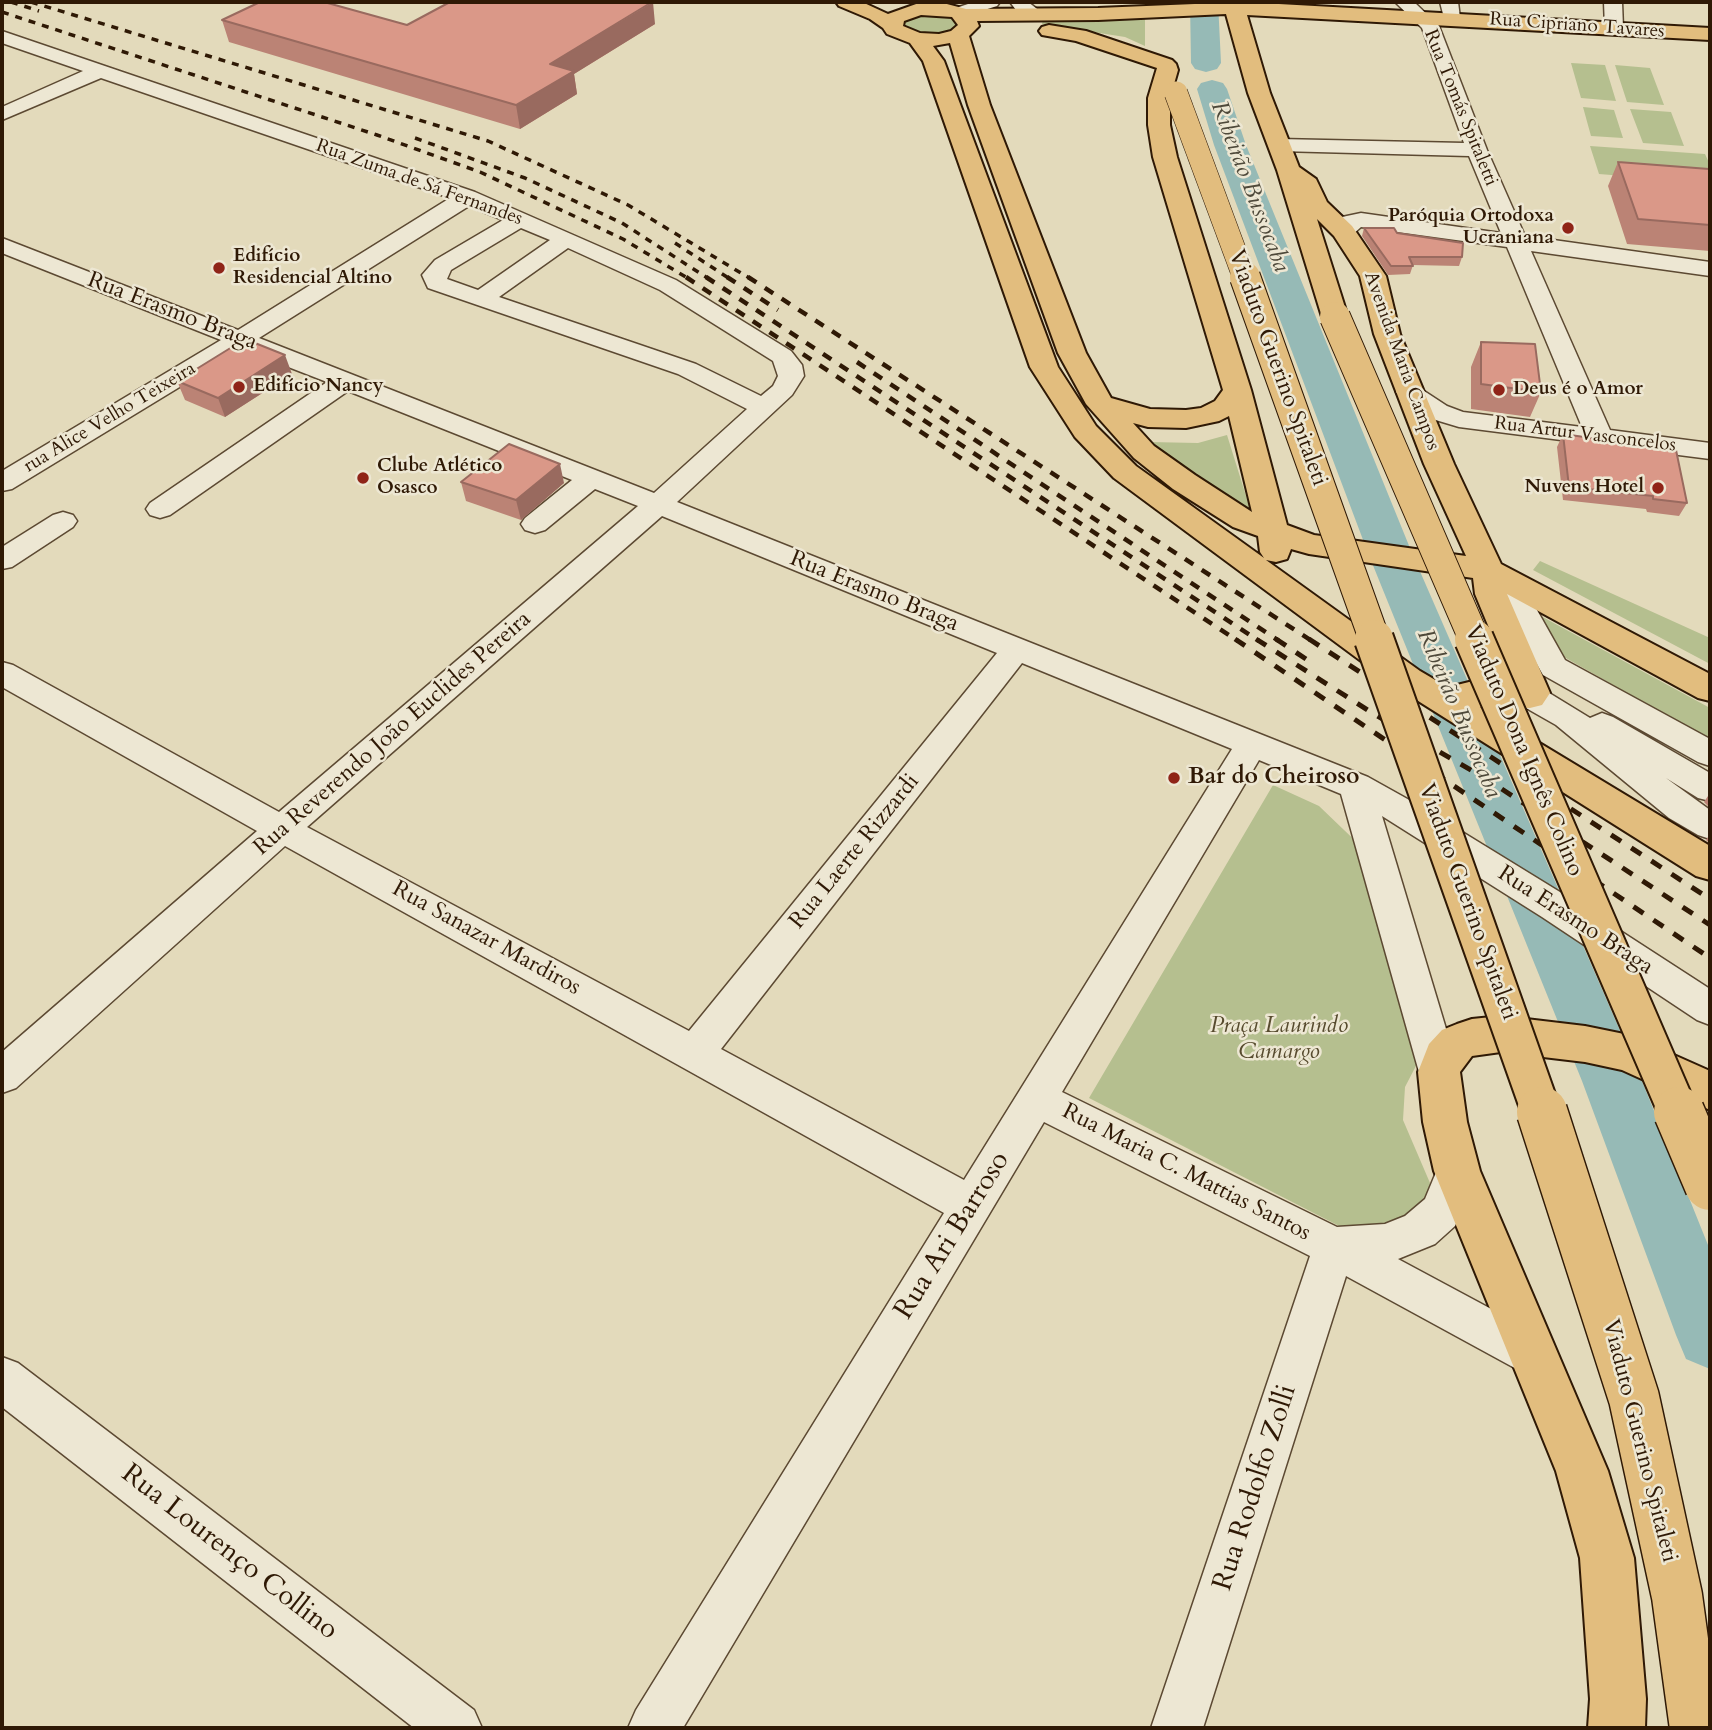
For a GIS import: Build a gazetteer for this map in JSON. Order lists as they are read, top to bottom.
{
  "streets": {
    "main road": [
      "Rua Cipriano Tavares",
      "Avenida Maria Campos",
      "Viaduto Guerino Spitaleti",
      "Viaduto Dona Ignês Colino"
    ],
    "street": [
      "Rua Tomás Spitaletti",
      "Rua Zuma de Sá Fernandes",
      "Rua Erasmo Braga",
      "rua Alice Velho Teixeira",
      "Rua Artur Vasconcelos",
      "Rua Reverendo João Euclides Pereira",
      "Rua Laerte Rizzardi",
      "Rua Sanazar Mardiros",
      "Rua Maria C. Mattias Santos",
      "Rua Ari Barroso",
      "Rua Rodolfo Zolli",
      "Rua Lourenço Collino"
    ]
  },
  "crossings": [
    ["Rua Cipriano Tavares", "Rua Tomás Spitaletti"],
    ["Rua Cipriano Tavares", "Avenida Maria Campos"],
    ["Rua Tomás Spitaletti", "Rua Artur Vasconcelos"],
    ["Rua Zuma de Sá Fernandes", "rua Alice Velho Teixeira"],
    ["Rua Zuma de Sá Fernandes", "Rua Reverendo João Euclides Pereira"],
    ["Rua Erasmo Braga", "rua Alice Velho Teixeira"],
    ["Rua Erasmo Braga", "Rua Reverendo João Euclides Pereira"],
    ["Rua Erasmo Braga", "Rua Laerte Rizzardi"],
    ["Rua Erasmo Braga", "Rua Ari Barroso"],
    ["Avenida Maria Campos", "Rua Artur Vasconcelos"],
    ["Avenida Maria Campos", "Viaduto Dona Ignês Colino"],
    ["Rua Reverendo João Euclides Pereira", "Rua Sanazar Mardiros"],
    ["Rua Laerte Rizzardi", "Rua Sanazar Mardiros"],
    ["Rua Sanazar Mardiros", "Rua Ari Barroso"],
    ["Rua Maria C. Mattias Santos", "Rua Ari Barroso"],
    ["Rua Maria C. Mattias Santos", "Rua Rodolfo Zolli"]
  ],
  "water": ["Ribeirão Bussocaba"],
  "parks": ["Praça Laurindo Camargo"],
  "places": [
    "Paróquia Ortodoxa Ucraniana",
    "Edifício Residencial Altino",
    "Edifício Nancy",
    "Deus é o Amor",
    "Clube Atlético Osasco",
    "Nuvens Hotel",
    "Bar do Cheiroso"
  ]
}
